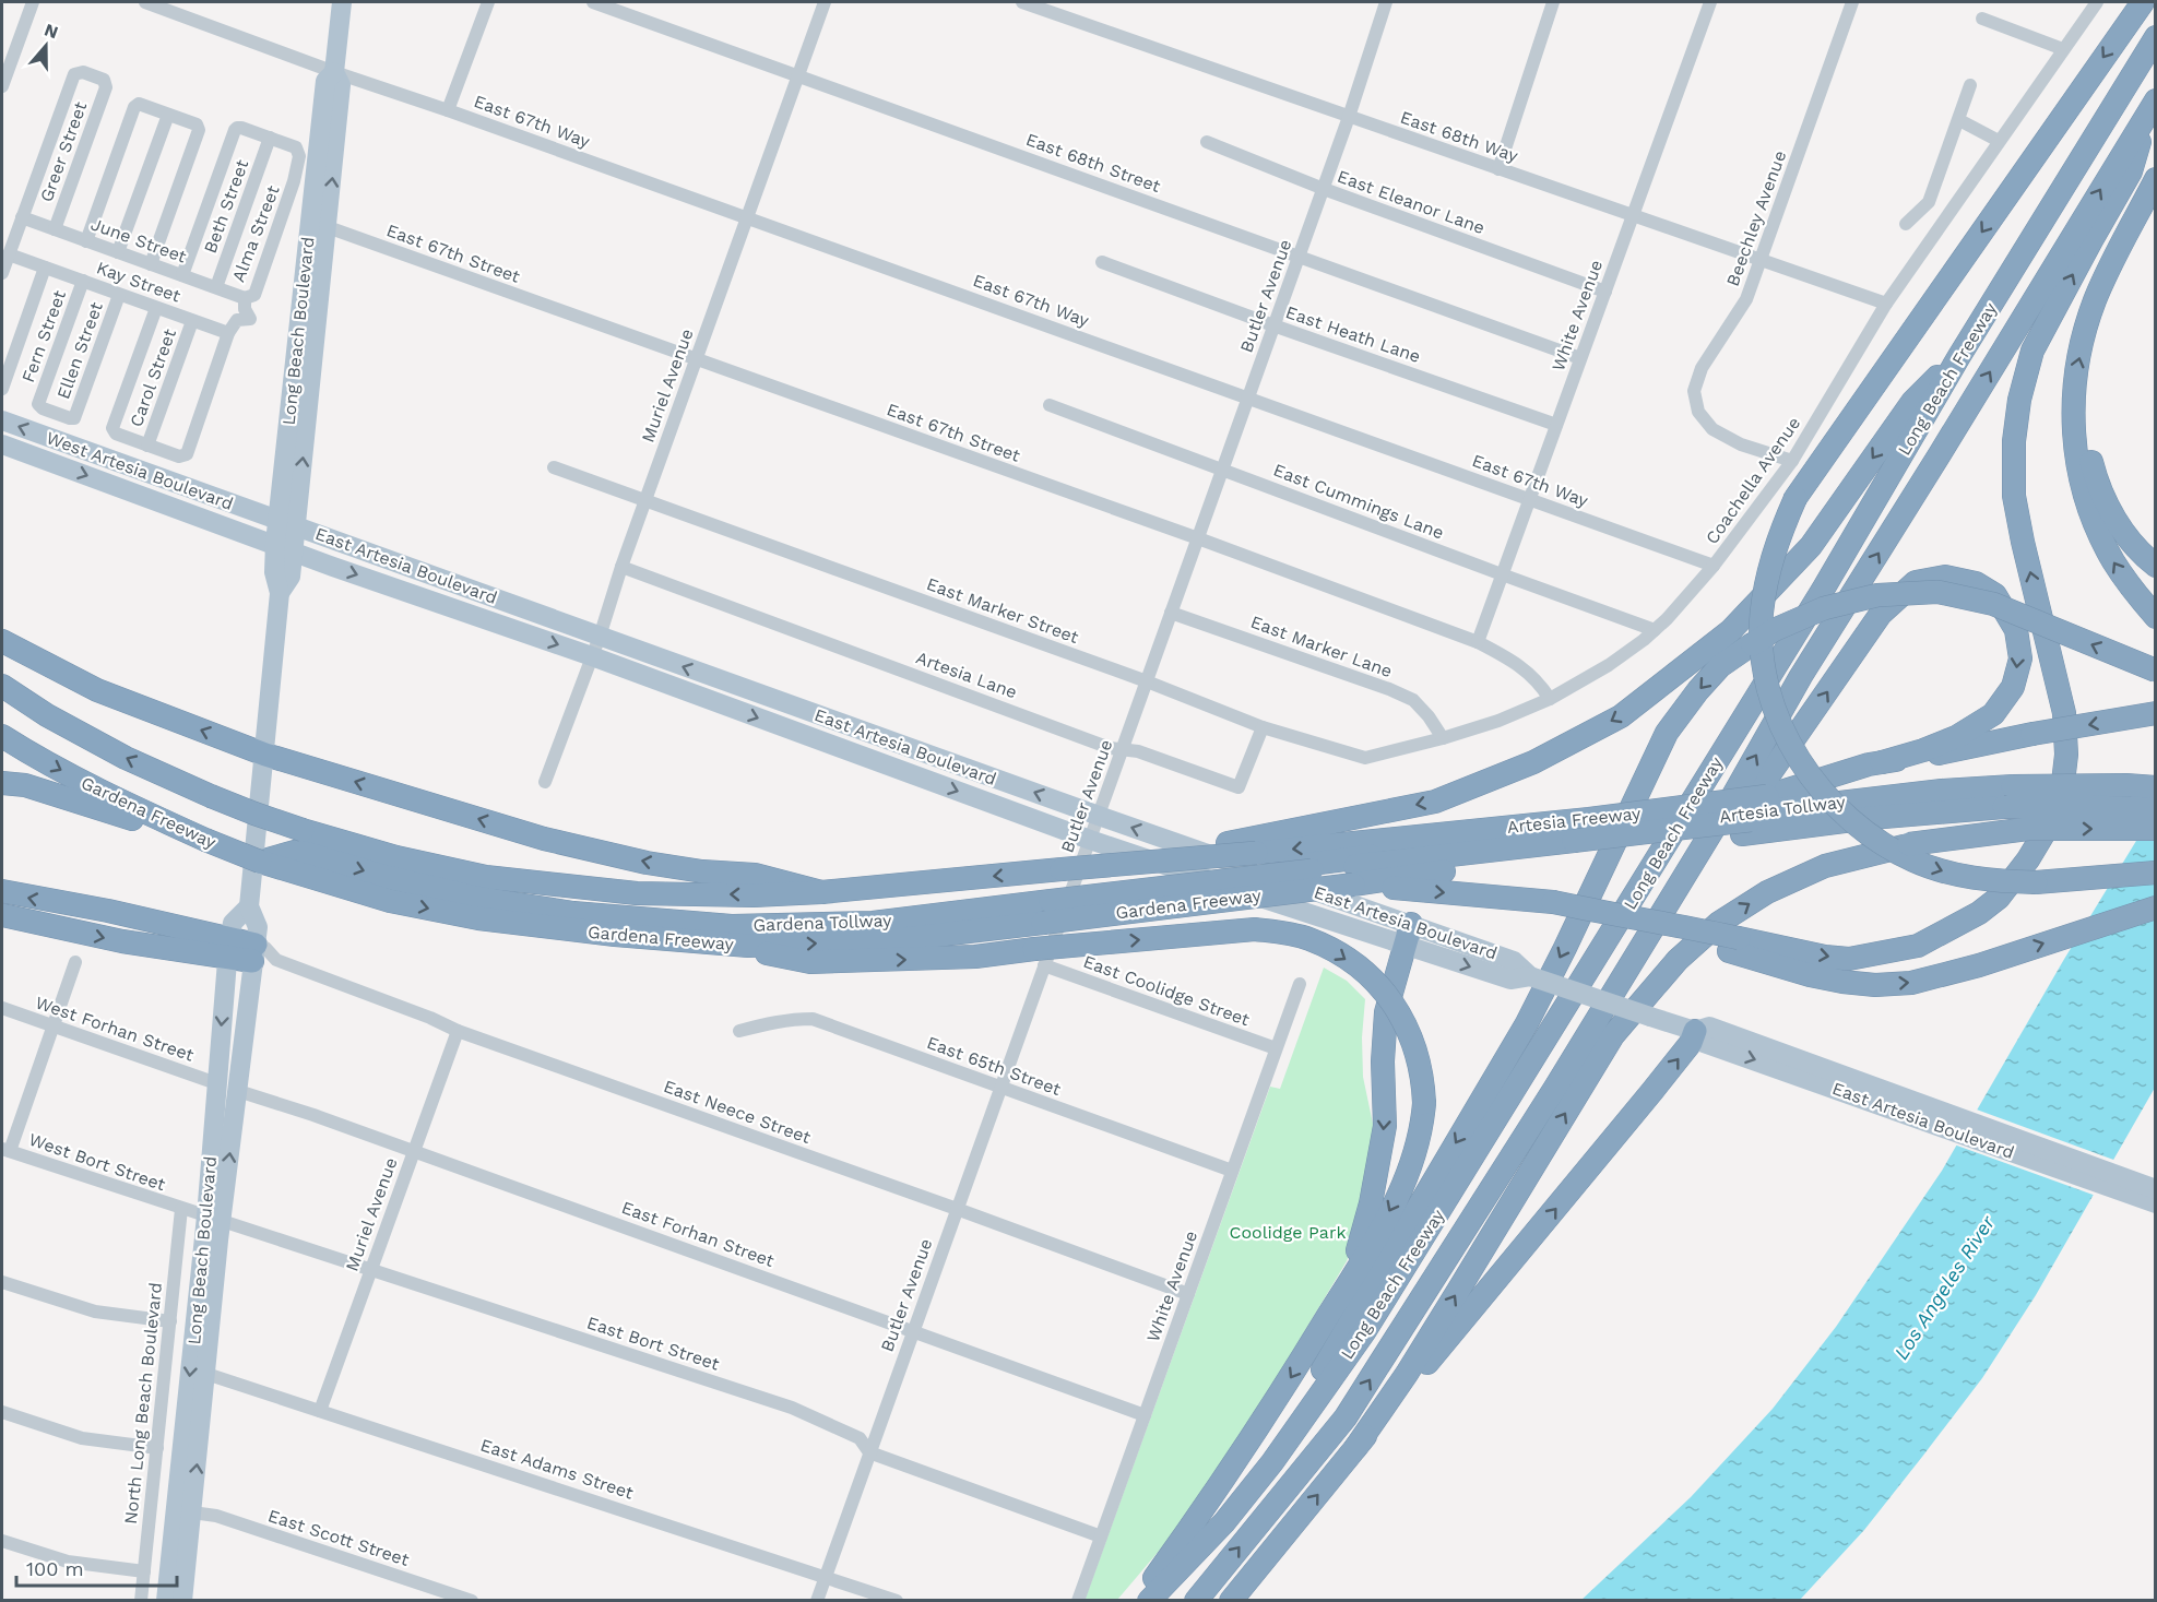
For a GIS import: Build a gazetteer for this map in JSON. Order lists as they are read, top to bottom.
{
  "streets": {
    "highway": [
      "Long Beach Freeway",
      "Gardena Freeway",
      "Artesia Freeway",
      "Gardena Tollway"
    ],
    "main road": ["Long Beach Boulevard", "West Artesia Boulevard", "East Artesia Boulevard"],
    "street": [
      "East 67th Way",
      "East 68th Way",
      "Greer Street",
      "East 68th Street",
      "East Eleanor Lane",
      "Beth Street",
      "Beechley Avenue",
      "Alma Street",
      "June Street",
      "East 67th Street",
      "Kay Street",
      "Butler Avenue",
      "White Avenue",
      "East Heath Lane",
      "Fern Street",
      "Ellen Street",
      "Carol Street",
      "Muriel Avenue",
      "Coachella Avenue",
      "East Cummings Lane",
      "East Marker Street",
      "East Marker Lane",
      "Artesia Lane",
      "East Coolidge Street",
      "West Forhan Street",
      "East 65th Street",
      "East Neece Street",
      "West Bort Street",
      "East Forhan Street",
      "East Bort Street",
      "North Long Beach Boulevard",
      "East Adams Street",
      "East Scott Street"
    ]
  },
  "crossings": [
    ["East 67th Way", "Butler Avenue"],
    ["East 67th Way", "White Avenue"],
    ["East 67th Way", "Long Beach Boulevard"],
    ["East 67th Way", "Muriel Avenue"],
    ["East 67th Way", "Coachella Avenue"],
    ["East 68th Way", "Beechley Avenue"],
    ["East 68th Way", "Butler Avenue"],
    ["East 68th Way", "White Avenue"],
    ["East 68th Way", "Coachella Avenue"],
    ["Greer Street", "June Street"],
    ["East 68th Street", "Butler Avenue"],
    ["East 68th Street", "White Avenue"],
    ["East 68th Street", "Muriel Avenue"],
    ["East Eleanor Lane", "Butler Avenue"],
    ["East Eleanor Lane", "White Avenue"],
    ["Beth Street", "Alma Street"],
    ["Beth Street", "June Street"],
    ["Beechley Avenue", "Coachella Avenue"],
    ["Alma Street", "June Street"],
    ["Alma Street", "Kay Street"],
    ["East 67th Street", "Butler Avenue"],
    ["East 67th Street", "White Avenue"],
    ["East 67th Street", "Long Beach Boulevard"],
    ["East 67th Street", "Muriel Avenue"],
    ["East 67th Street", "Coachella Avenue"],
    ["Kay Street", "Fern Street"],
    ["Kay Street", "Ellen Street"],
    ["Kay Street", "Carol Street"],
    ["Butler Avenue", "East Heath Lane"],
    ["Butler Avenue", "East Cummings Lane"],
    ["Butler Avenue", "East Artesia Boulevard"],
    ["Butler Avenue", "East Marker Street"],
    ["Butler Avenue", "East Marker Lane"],
    ["Butler Avenue", "Artesia Lane"],
    ["Butler Avenue", "East Coolidge Street"],
    ["Butler Avenue", "East 65th Street"],
    ["Butler Avenue", "East Neece Street"],
    ["Butler Avenue", "East Forhan Street"],
    ["Butler Avenue", "East Bort Street"],
    ["Butler Avenue", "East Adams Street"],
    ["White Avenue", "East Heath Lane"],
    ["White Avenue", "East Cummings Lane"],
    ["White Avenue", "East Coolidge Street"],
    ["White Avenue", "East 65th Street"],
    ["White Avenue", "East Neece Street"],
    ["White Avenue", "East Forhan Street"],
    ["White Avenue", "East Bort Street"],
    ["Long Beach Boulevard", "West Artesia Boulevard"],
    ["Long Beach Boulevard", "East Artesia Boulevard"],
    ["Long Beach Boulevard", "West Forhan Street"],
    ["Long Beach Boulevard", "East Neece Street"],
    ["Long Beach Boulevard", "East Forhan Street"],
    ["Long Beach Boulevard", "East Bort Street"],
    ["Long Beach Boulevard", "East Adams Street"],
    ["Long Beach Boulevard", "East Scott Street"],
    ["Fern Street", "Ellen Street"],
    ["Muriel Avenue", "East Artesia Boulevard"],
    ["Muriel Avenue", "East Marker Street"],
    ["Muriel Avenue", "Artesia Lane"],
    ["Muriel Avenue", "East Neece Street"],
    ["Muriel Avenue", "East Forhan Street"],
    ["Muriel Avenue", "East Bort Street"],
    ["Muriel Avenue", "East Adams Street"],
    ["West Artesia Boulevard", "East Artesia Boulevard"],
    ["Coachella Avenue", "East Cummings Lane"],
    ["Coachella Avenue", "East Marker Street"],
    ["Coachella Avenue", "East Marker Lane"],
    ["East Marker Street", "East Marker Lane"],
    ["East Marker Street", "Artesia Lane"],
    ["Gardena Freeway", "Artesia Freeway"],
    ["Gardena Freeway", "Gardena Tollway"],
    ["Artesia Freeway", "Gardena Tollway"],
    ["West Bort Street", "East Bort Street"],
    ["West Bort Street", "North Long Beach Boulevard"],
    ["East Bort Street", "North Long Beach Boulevard"]
  ],
  "water": ["Los Angeles River"],
  "parks": ["Coolidge Park"],
  "scale_bar": "100 m",
  "north": "top"
}
